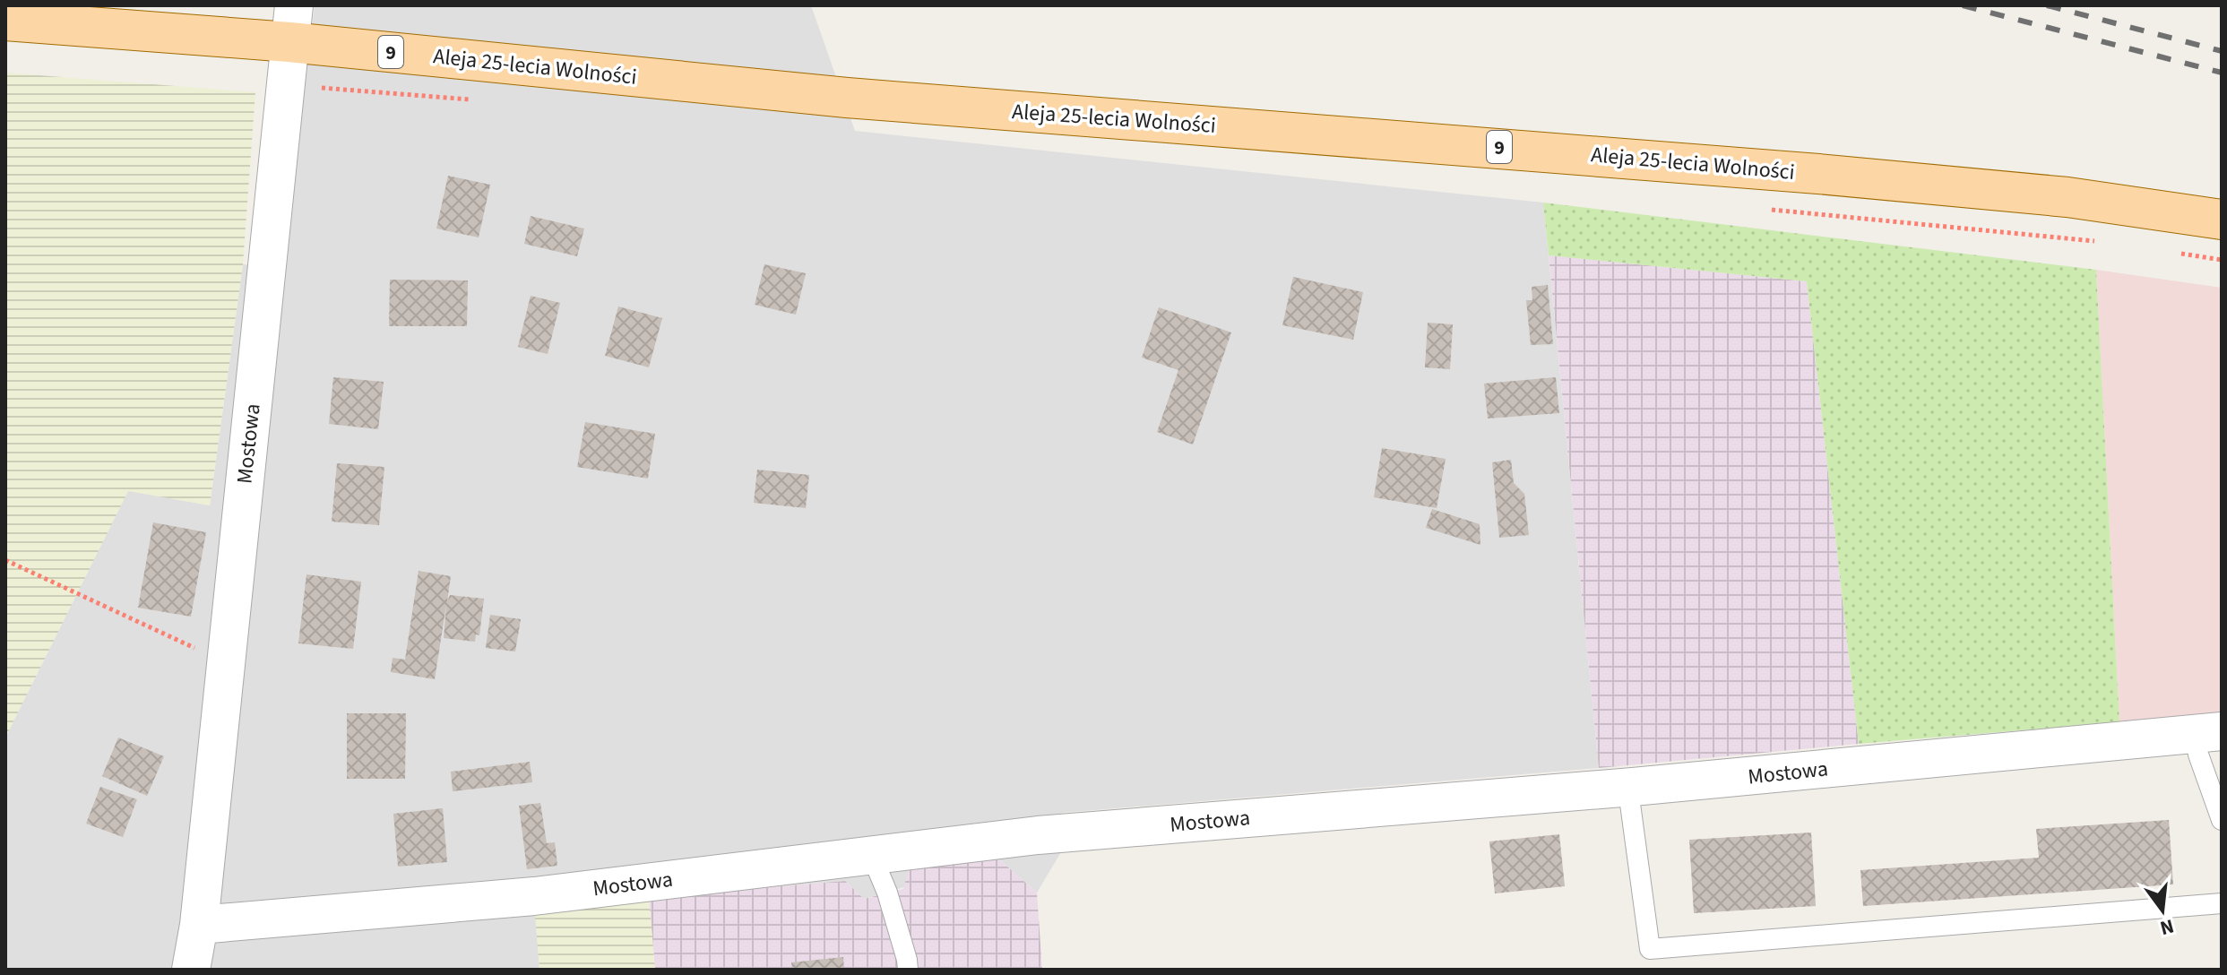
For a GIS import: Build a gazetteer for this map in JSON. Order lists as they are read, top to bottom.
{
  "streets": {
    "main road": ["9", "Aleja 25-lecia Wolności"],
    "street": ["Mostowa"]
  },
  "crossings": [
    ["Aleja 25-lecia Wolności", "Mostowa"]
  ],
  "north": "bottom"
}
